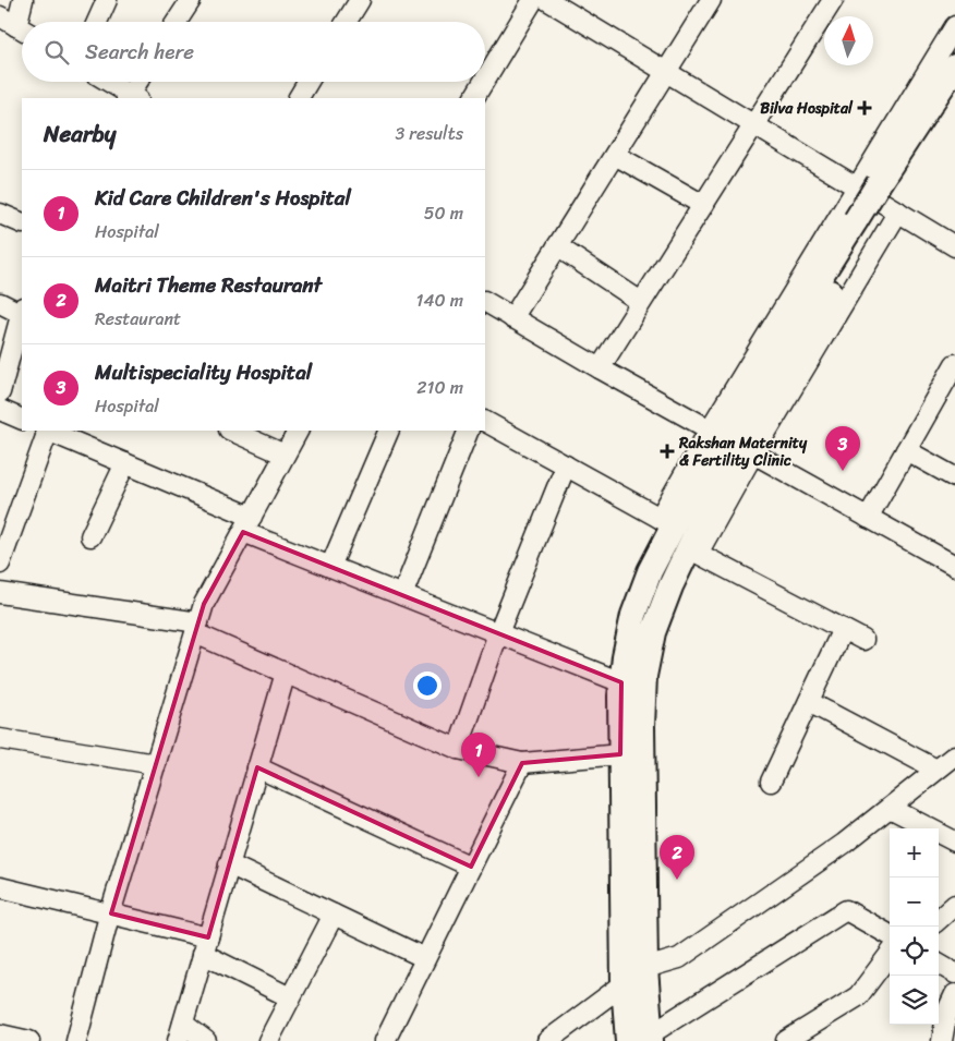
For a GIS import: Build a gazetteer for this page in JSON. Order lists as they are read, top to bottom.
{
  "places": {
    "health": ["Bilva Hospital", "Rakshan Maternity & Fertility Clinic"]
  },
  "north": "top",
  "page": {
    "search": "Search here",
    "heading": ["Nearby", "3 results"],
    "list": [
      {
        "mark": "1",
        "name": "Kid Care Children's Hospital",
        "note": "Hospital",
        "value": "50 m"
      },
      {
        "mark": "2",
        "name": "Maitri Theme Restaurant",
        "note": "Restaurant",
        "value": "140 m"
      },
      {
        "mark": "3",
        "name": "Multispeciality Hospital",
        "note": "Hospital",
        "value": "210 m"
      }
    ],
    "pins": ["3", "1", "2"],
    "map_buttons": ["+", "−"]
  }
}
